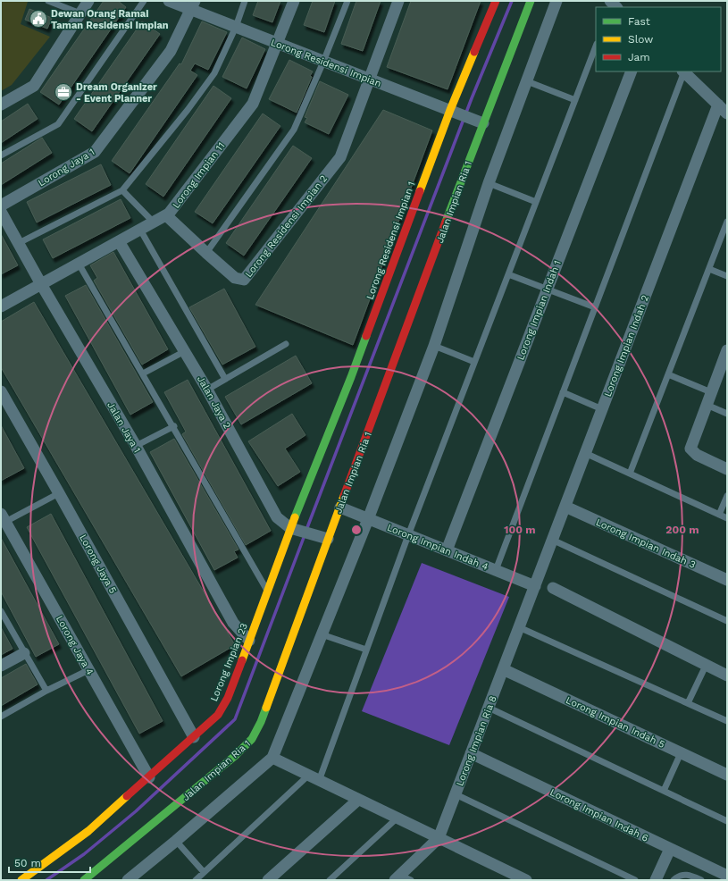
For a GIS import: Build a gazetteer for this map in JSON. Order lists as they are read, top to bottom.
{
  "streets": {
    "street": [
      "Lorong Residensi Impian",
      "Lorong Jaya 1",
      "Lorong Impian 11",
      "Jalan Impian Ria 1",
      "Lorong Residensi Impian 2",
      "Lorong Residensi Impian 1",
      "Lorong Impian Indah 1",
      "Lorong Impian Indah 2",
      "Jalan Jaya 2",
      "Jalan Jaya 1",
      "Lorong Impian Indah 3",
      "Lorong Impian Indah 4",
      "Lorong Jaya 5",
      "Lorong Jaya 4",
      "Lorong Impian 23",
      "Lorong Impian Indah 5",
      "Lorong Impian Ria 8",
      "Lorong Impian Indah 6"
    ]
  },
  "crossings": [
    ["Lorong Residensi Impian", "Lorong Jaya 1"],
    ["Lorong Residensi Impian", "Lorong Impian 11"],
    ["Lorong Residensi Impian", "Jalan Impian Ria 1"],
    ["Lorong Residensi Impian", "Lorong Residensi Impian 2"],
    ["Lorong Residensi Impian", "Lorong Residensi Impian 1"],
    ["Lorong Impian 11", "Lorong Residensi Impian 2"],
    ["Lorong Impian 11", "Jalan Jaya 2"],
    ["Lorong Impian 11", "Jalan Jaya 1"],
    ["Jalan Impian Ria 1", "Jalan Jaya 2"],
    ["Jalan Impian Ria 1", "Lorong Impian Indah 4"],
    ["Lorong Residensi Impian 1", "Lorong Impian 23"],
    ["Lorong Impian Indah 1", "Lorong Impian Indah 4"],
    ["Lorong Impian Indah 2", "Lorong Impian Indah 3"],
    ["Lorong Impian Indah 2", "Lorong Impian Indah 4"],
    ["Lorong Impian Indah 2", "Lorong Impian Ria 8"],
    ["Jalan Jaya 2", "Lorong Impian 23"],
    ["Jalan Jaya 1", "Lorong Impian 23"],
    ["Lorong Impian Indah 4", "Lorong Impian Ria 8"],
    ["Lorong Jaya 5", "Lorong Impian 23"],
    ["Lorong Jaya 4", "Lorong Impian 23"],
    ["Lorong Impian Indah 5", "Lorong Impian Ria 8"],
    ["Lorong Impian Ria 8", "Lorong Impian Indah 6"]
  ],
  "places": {
    "public building": ["Dewan Orang Ramai Taman Residensi Impian"],
    "office": ["Dream Organizer - Event Planner"]
  },
  "legend": ["Fast", "Slow", "Jam"],
  "scale_bar": "50 m",
  "rings": ["100 m", "200 m"]
}
